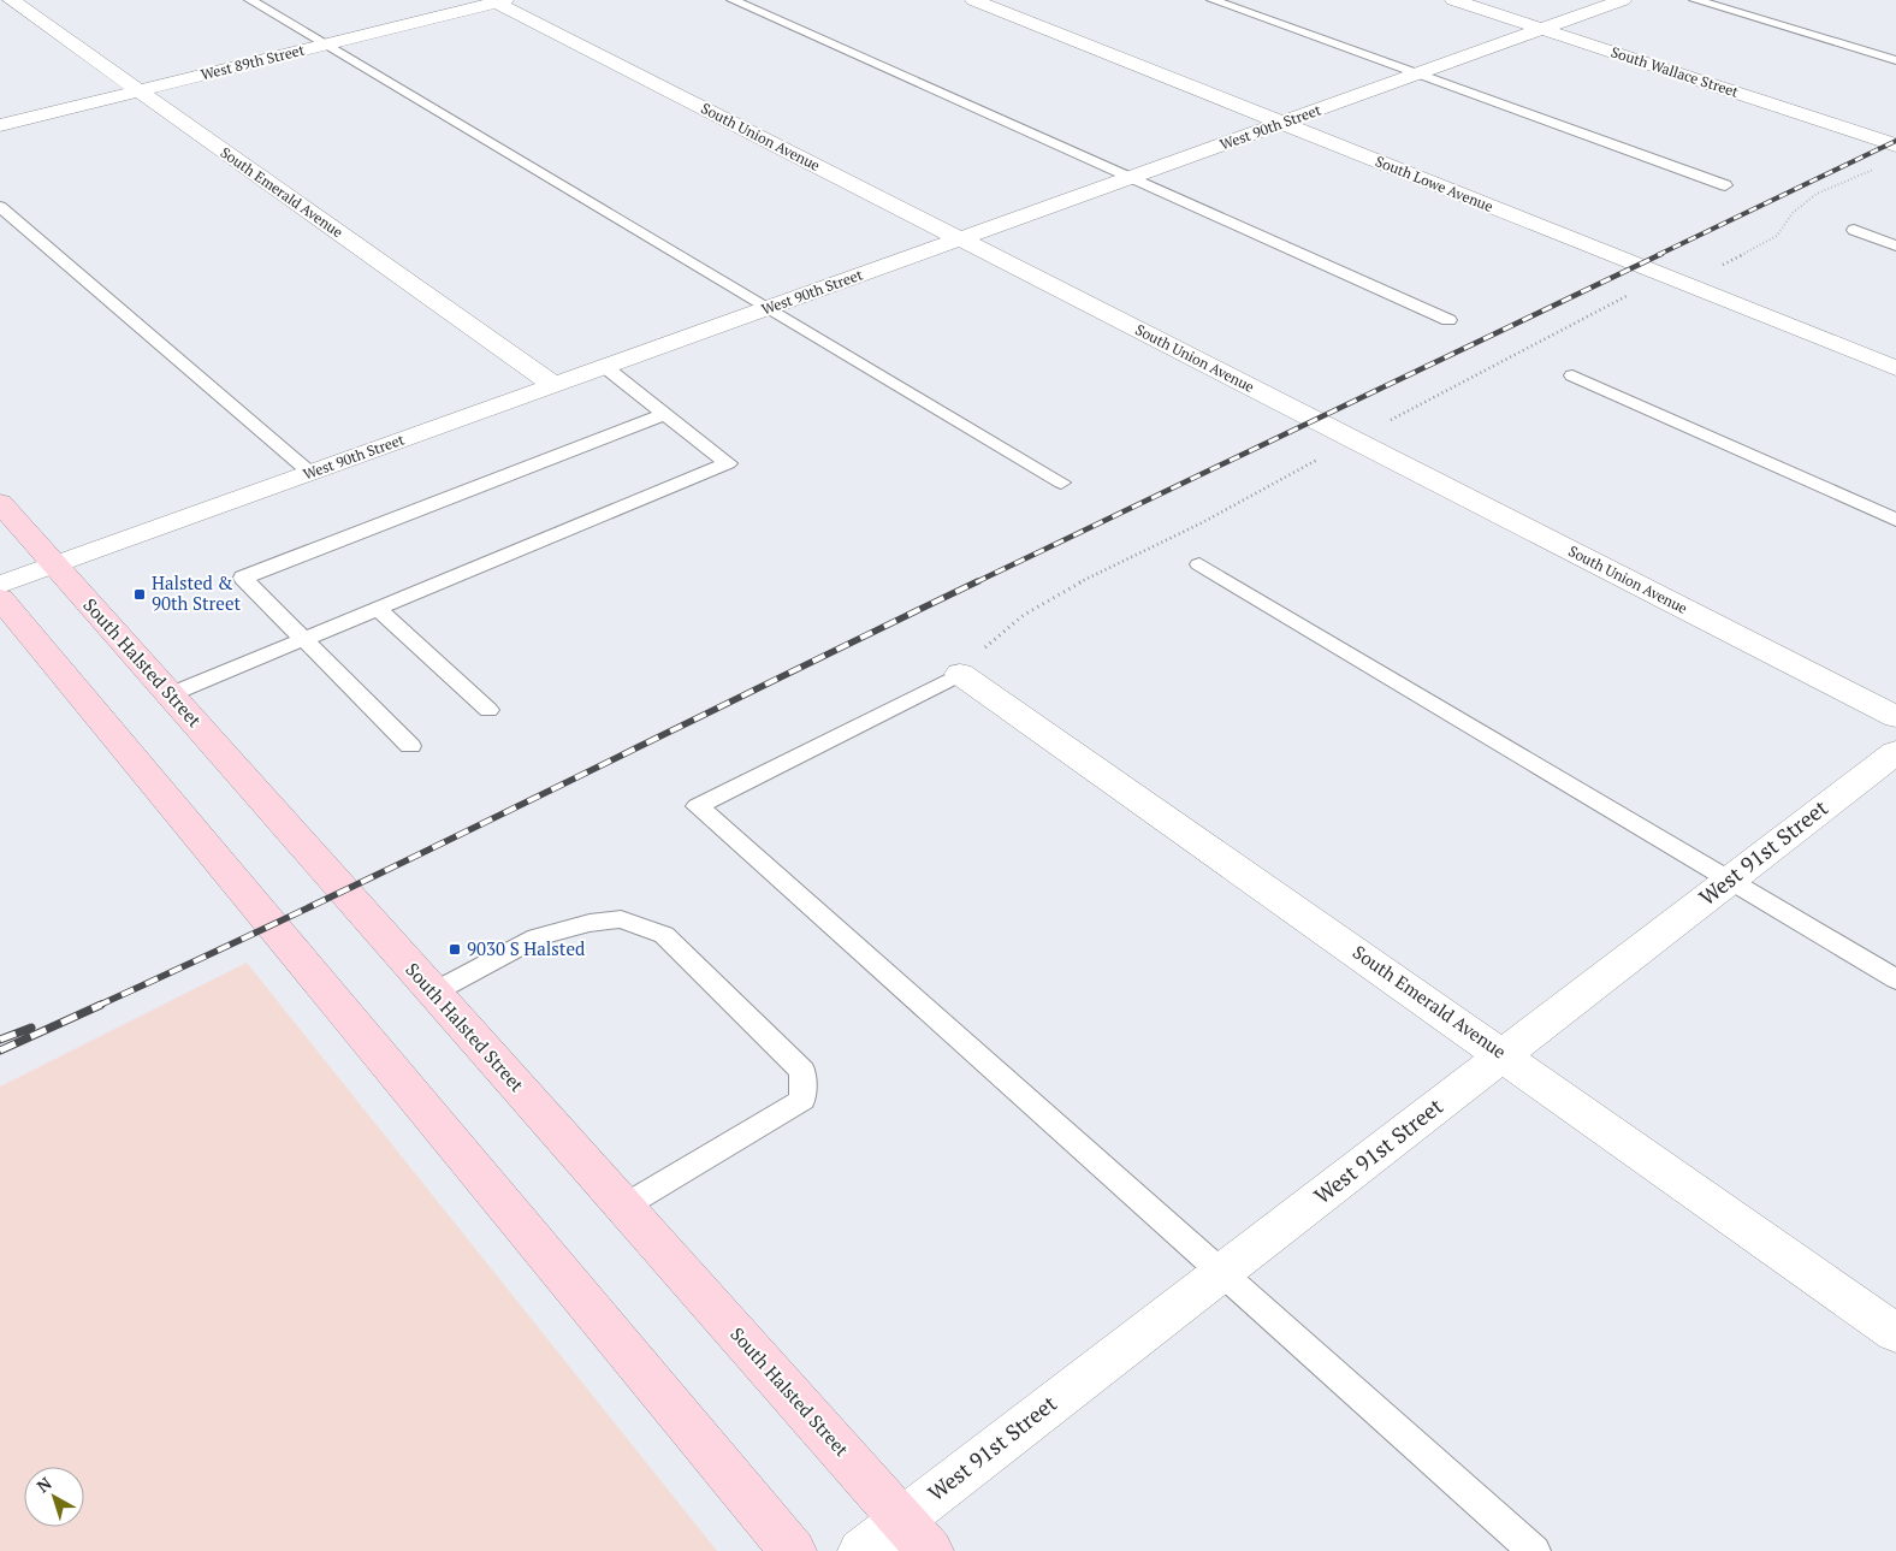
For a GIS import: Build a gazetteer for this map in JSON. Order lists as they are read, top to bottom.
{
  "streets": {
    "main road": ["South Halsted Street"],
    "street": [
      "West 89th Street",
      "South Wallace Street",
      "West 90th Street",
      "South Union Avenue",
      "South Lowe Avenue",
      "South Emerald Avenue",
      "West 91st Street"
    ]
  },
  "crossings": [
    ["West 89th Street", "South Union Avenue"],
    ["West 89th Street", "South Emerald Avenue"],
    ["South Wallace Street", "West 90th Street"],
    ["West 90th Street", "South Union Avenue"],
    ["West 90th Street", "South Lowe Avenue"],
    ["West 90th Street", "South Emerald Avenue"],
    ["West 90th Street", "South Halsted Street"],
    ["South Emerald Avenue", "West 91st Street"],
    ["South Halsted Street", "West 91st Street"]
  ],
  "places": {
    "transit": ["Halsted & 90th Street", "9030 S Halsted"]
  },
  "north": "top left"
}
